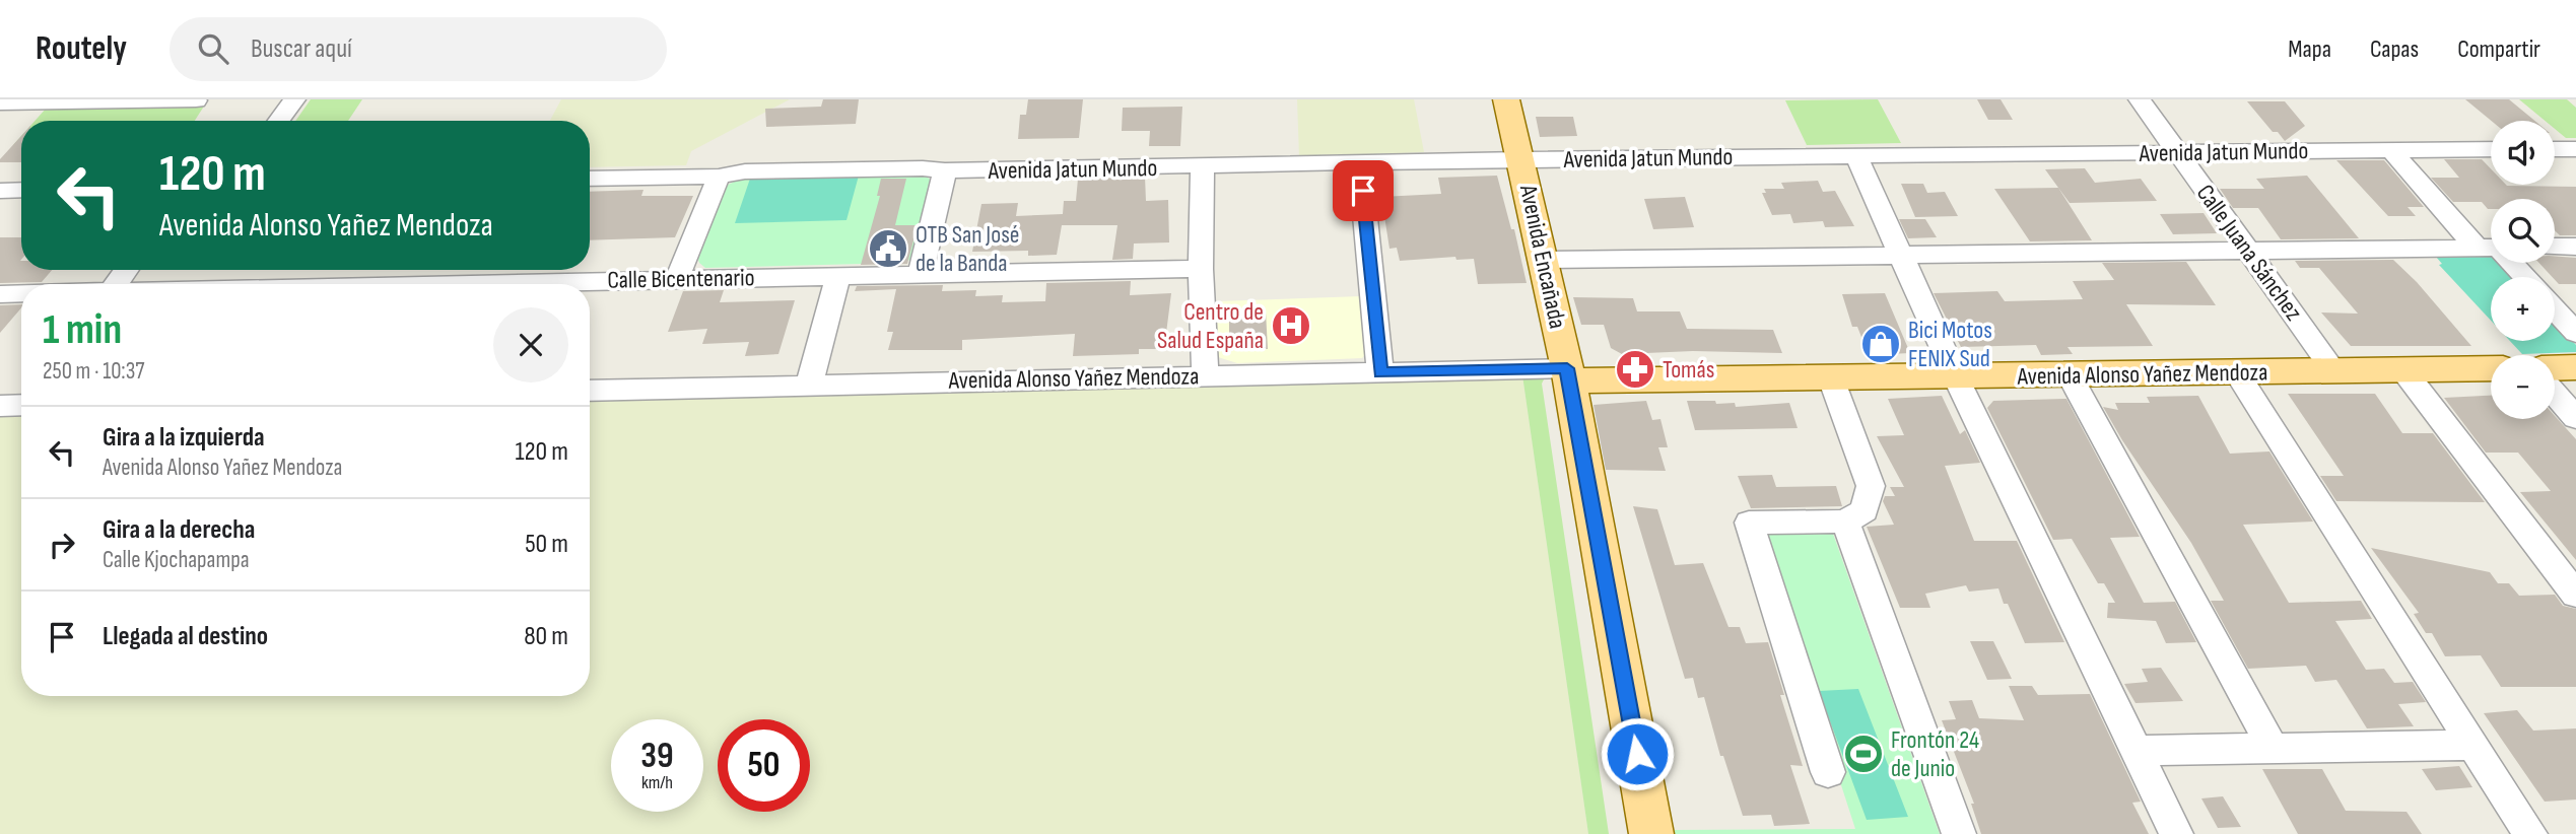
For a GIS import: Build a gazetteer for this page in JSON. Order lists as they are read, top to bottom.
{
  "streets": {
    "main road": ["Avenida Encañada", "Avenida Alonso Yañez Mendoza"],
    "street": ["Avenida Jatun Mundo", "Calle Juana Sánchez", "Calle Bicentenario"]
  },
  "crossings": [
    ["Avenida Jatun Mundo", "Calle Juana Sánchez"],
    ["Avenida Jatun Mundo", "Avenida Encañada"],
    ["Calle Juana Sánchez", "Avenida Alonso Yañez Mendoza"],
    ["Avenida Encañada", "Avenida Alonso Yañez Mendoza"]
  ],
  "places": {
    "public building": ["OTB San José de la Banda"],
    "hospital": ["Centro de Salud España"],
    "shop": ["Bici Motos FENIX Sud"],
    "pharmacy": ["Tomás"],
    "sports": ["Frontón 24 de Junio"]
  },
  "page": {
    "header": "Routely",
    "search": "Buscar aquí",
    "nav": ["Mapa", "Capas", "Compartir"],
    "map_buttons": ["+", "−"],
    "turn": ["120 m", "Avenida Alonso Yañez Mendoza"],
    "heading": ["1 min", "250 m · 10:37"],
    "list": [
      {
        "name": "Gira a la izquierda",
        "note": "Avenida Alonso Yañez Mendoza",
        "value": "120 m"
      },
      {
        "name": "Gira a la derecha",
        "note": "Calle Kjochapampa",
        "value": "50 m"
      },
      {
        "name": "Llegada al destino",
        "value": "80 m"
      }
    ],
    "speed": "39 km/h",
    "limit": "50"
  }
}
